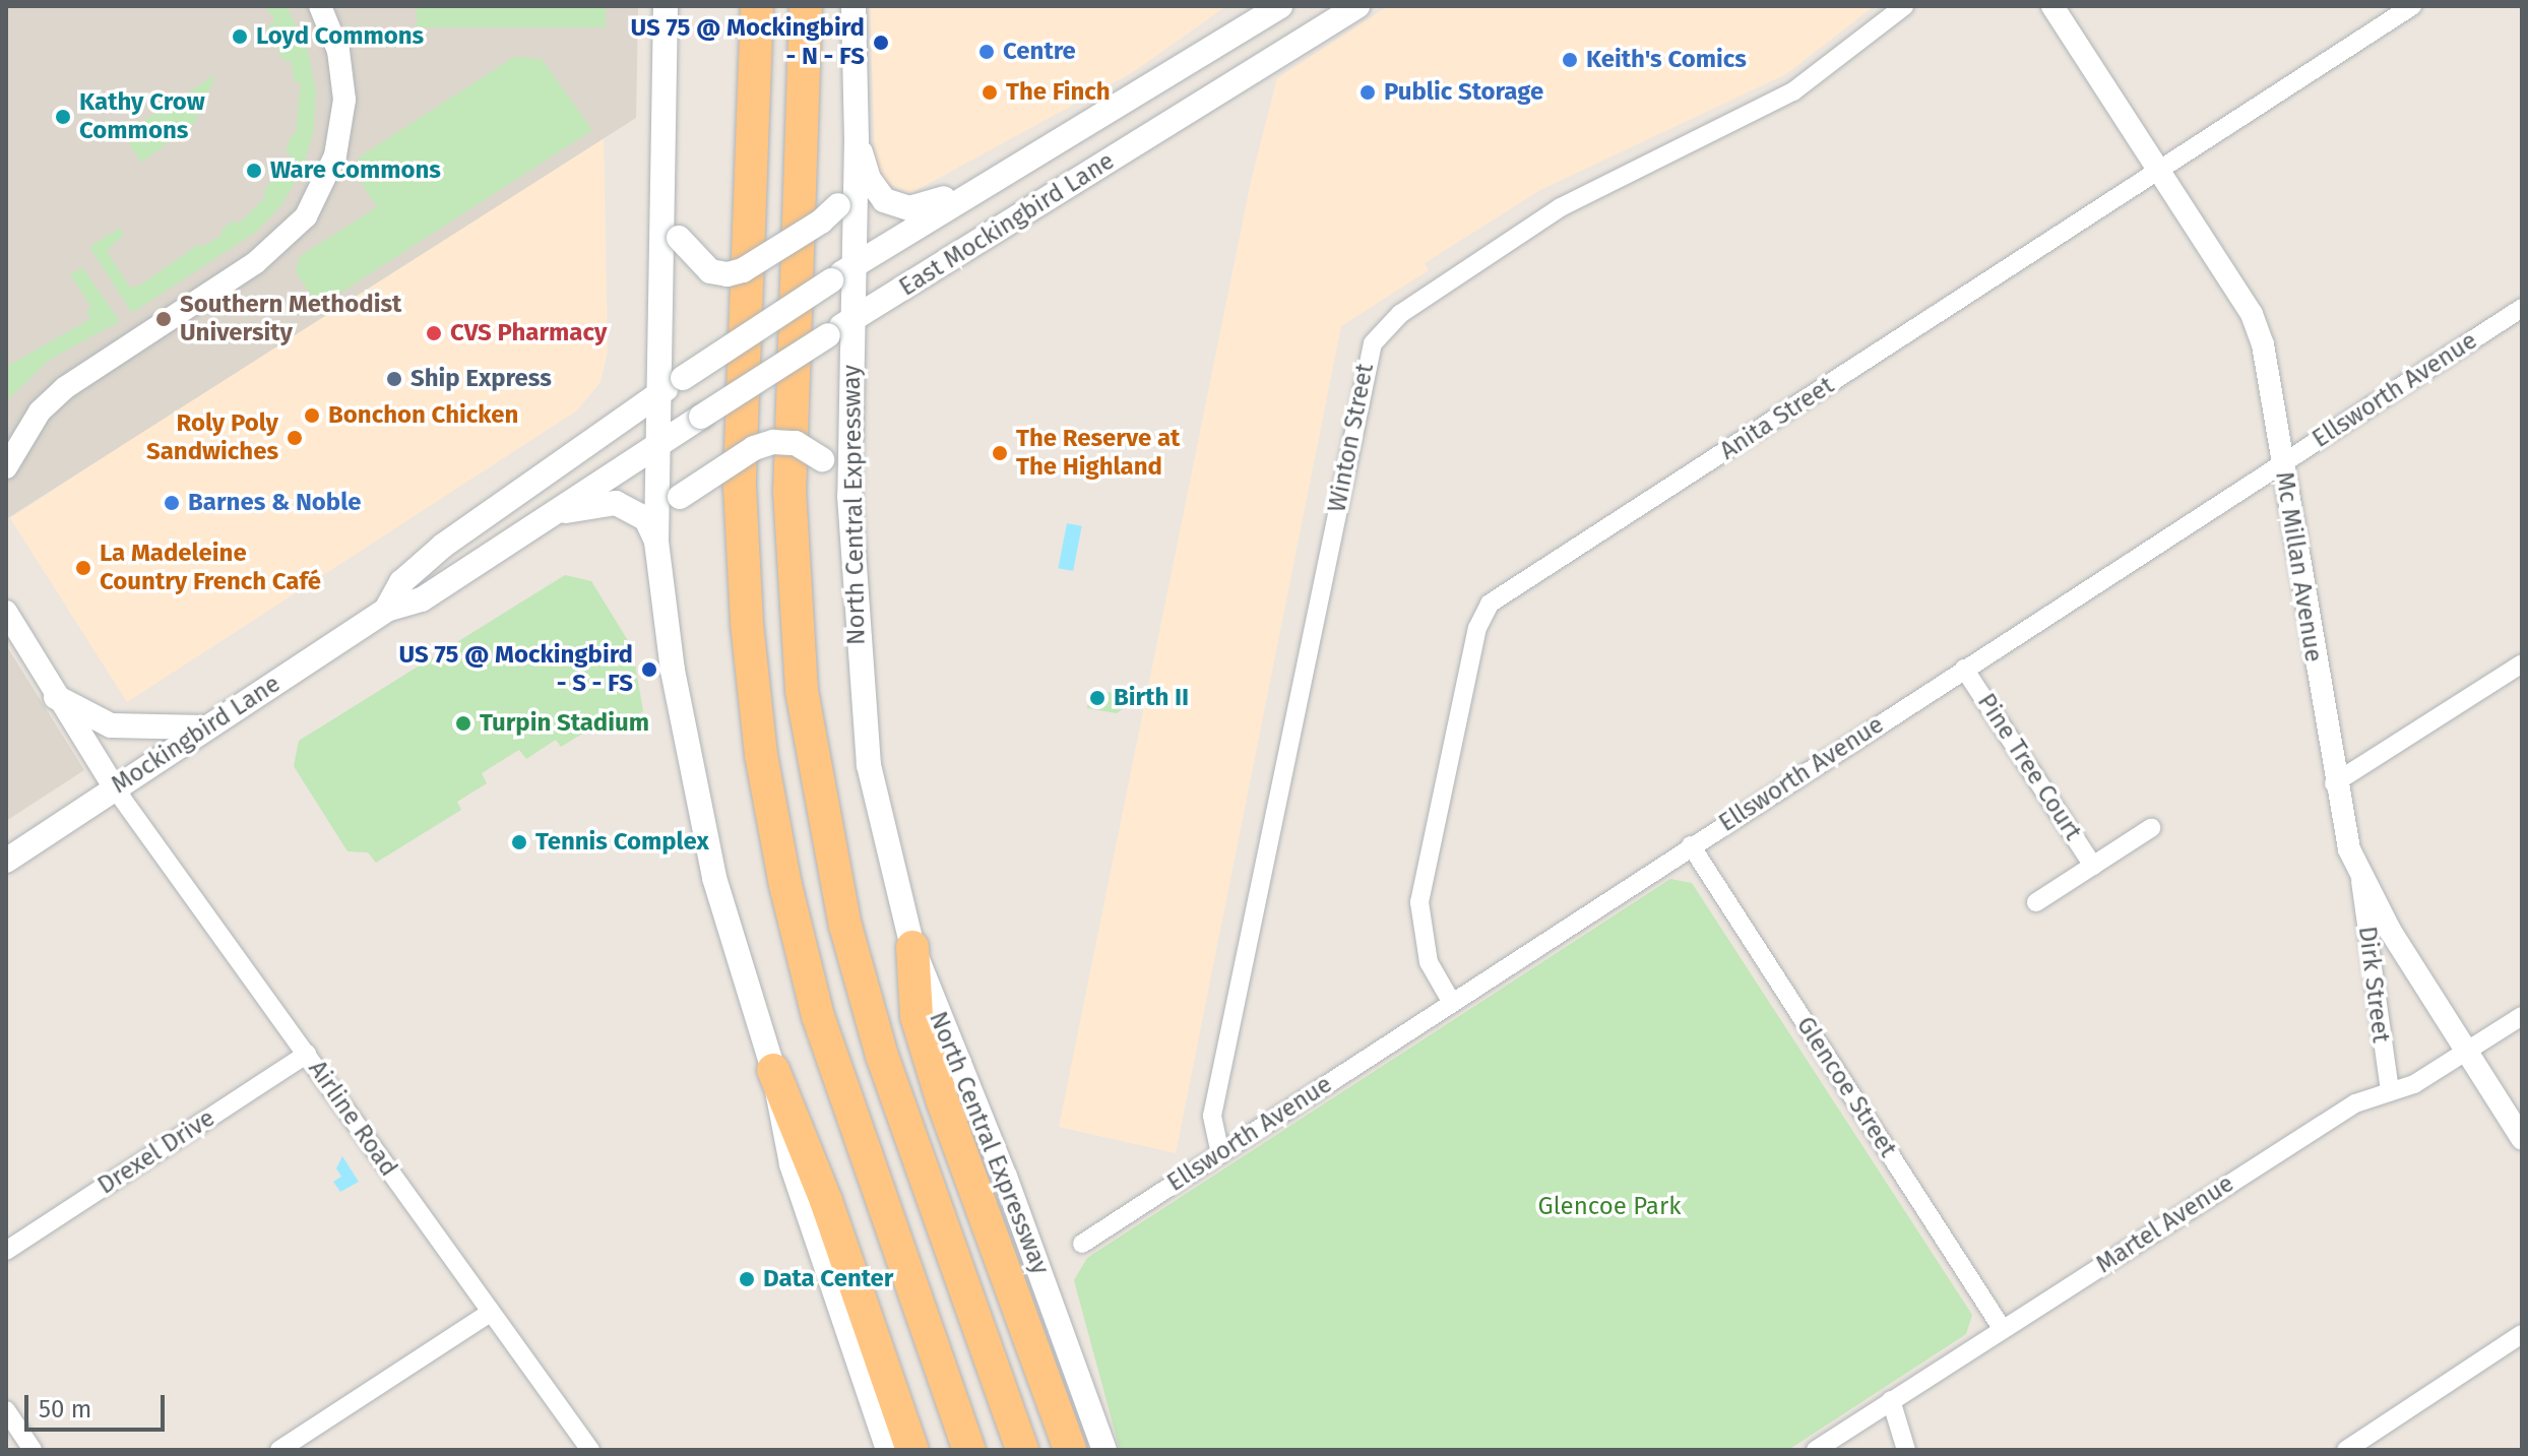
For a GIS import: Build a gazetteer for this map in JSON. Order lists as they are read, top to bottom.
{
  "streets": {
    "main road": ["East Mockingbird Lane", "North Central Expressway", "Mockingbird Lane"],
    "street": [
      "Ellsworth Avenue",
      "Anita Street",
      "Winton Street",
      "Mc Millan Avenue",
      "Pine Tree Court",
      "Dirk Street",
      "Glencoe Street",
      "Airline Road",
      "Drexel Drive",
      "Martel Avenue"
    ]
  },
  "crossings": [
    ["East Mockingbird Lane", "North Central Expressway"],
    ["East Mockingbird Lane", "Mockingbird Lane"],
    ["Ellsworth Avenue", "Anita Street"],
    ["Ellsworth Avenue", "Winton Street"],
    ["Ellsworth Avenue", "Mc Millan Avenue"],
    ["Ellsworth Avenue", "Pine Tree Court"],
    ["Ellsworth Avenue", "Glencoe Street"],
    ["Anita Street", "Mc Millan Avenue"],
    ["Mc Millan Avenue", "Dirk Street"],
    ["Mc Millan Avenue", "Martel Avenue"],
    ["Mockingbird Lane", "Airline Road"],
    ["Dirk Street", "Martel Avenue"],
    ["Glencoe Street", "Martel Avenue"],
    ["Airline Road", "Drexel Drive"]
  ],
  "parks": ["Glencoe Park"],
  "places": [
    "Loyd Commons",
    "US 75 @ Mockingbird - N - FS",
    "Centre",
    "Keith's Comics",
    "The Finch",
    "Public Storage",
    "Kathy Crow Commons",
    "Ware Commons",
    "Southern Methodist University",
    "CVS Pharmacy",
    "Ship Express",
    "Bonchon Chicken",
    "Roly Poly Sandwiches",
    "The Reserve at The Highland",
    "Barnes & Noble",
    "La Madeleine Country French Café",
    "US 75 @ Mockingbird - S - FS",
    "Birth II",
    "Turpin Stadium",
    "Tennis Complex",
    "Data Center"
  ],
  "scale_bar": "50 m"
}
